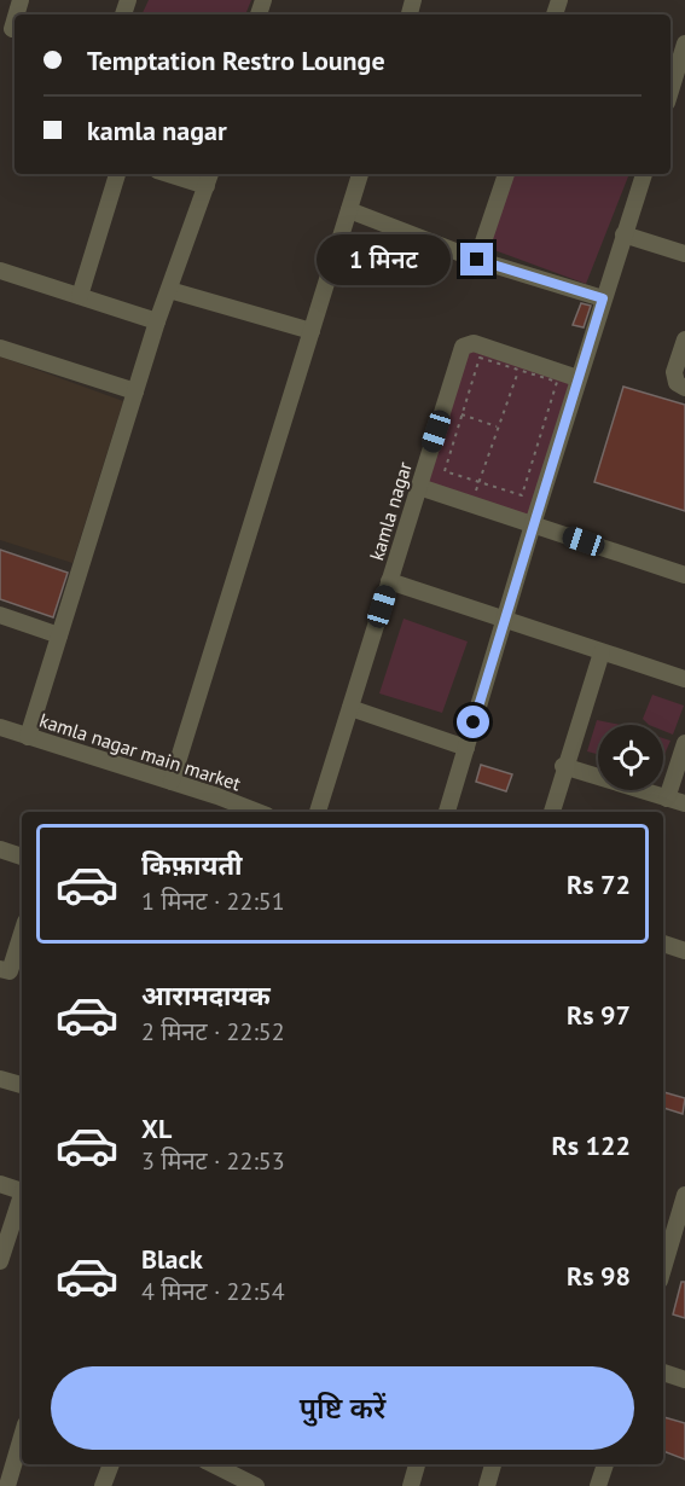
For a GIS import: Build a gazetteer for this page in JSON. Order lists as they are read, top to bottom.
{
  "streets": {
    "street": ["kamla nagar", "kamla nagar main market"]
  },
  "page": {
    "banner": ["Temptation Restro Lounge", "kamla nagar"],
    "bubble": "1 मिनट",
    "list": [
      {
        "name": "किफ़ायती",
        "note": "1 मिनट · 22:51",
        "value": "Rs 72"
      },
      {
        "name": "आरामदायक",
        "note": "2 मिनट · 22:52",
        "value": "Rs 97"
      },
      {
        "name": "XL",
        "note": "3 मिनट · 22:53",
        "value": "Rs 122"
      },
      {
        "name": "Black",
        "note": "4 मिनट · 22:54",
        "value": "Rs 98"
      }
    ],
    "buttons": "पुष्टि करें"
  }
}
